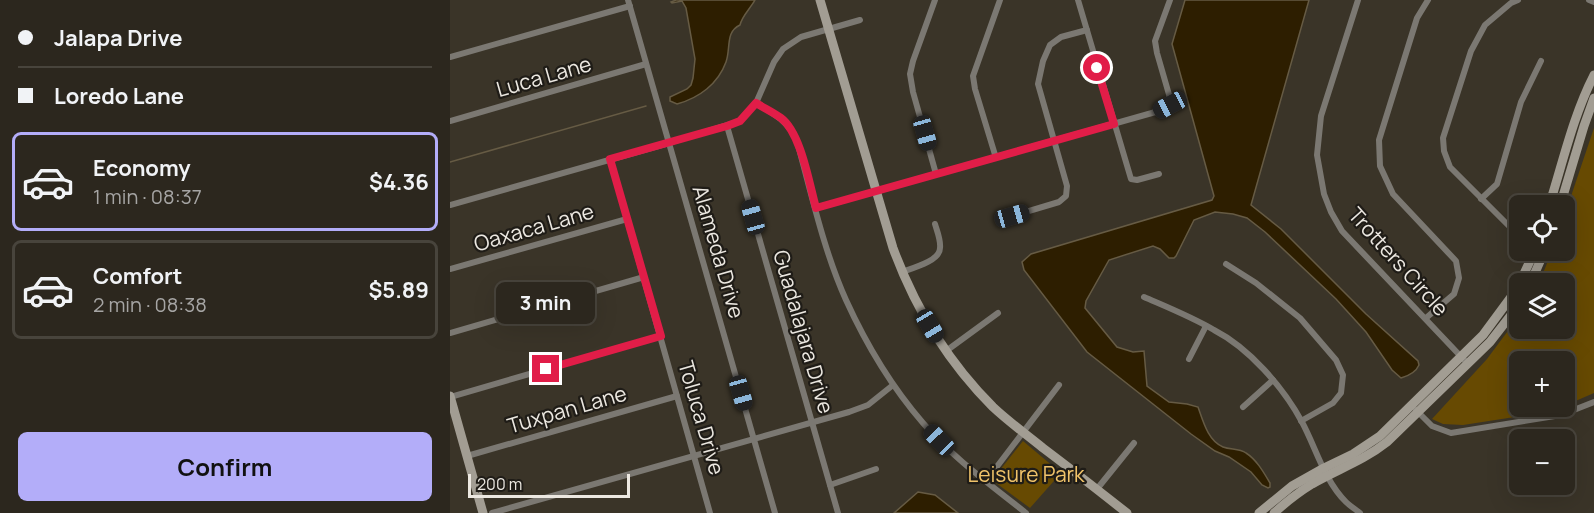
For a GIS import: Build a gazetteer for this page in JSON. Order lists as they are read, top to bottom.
{
  "streets": {
    "street": [
      "Luca Lane",
      "Oaxaca Lane",
      "Alameda Drive",
      "Trotters Circle",
      "Guadalajara Drive",
      "Tuxpan Lane",
      "Toluca Drive"
    ]
  },
  "crossings": [
    ["Luca Lane", "Alameda Drive"],
    ["Oaxaca Lane", "Toluca Drive"],
    ["Tuxpan Lane", "Toluca Drive"]
  ],
  "parks": ["Leisure Park"],
  "scale_bar": "200 m",
  "page": {
    "banner": ["Jalapa Drive", "Loredo Lane"],
    "list": [
      {
        "name": "Economy",
        "note": "1 min · 08:37",
        "value": "$4.36"
      },
      {
        "name": "Comfort",
        "note": "2 min · 08:38",
        "value": "$5.89"
      }
    ],
    "map_buttons": ["+", "−"],
    "bubble": "3 min",
    "buttons": "Confirm",
    "scale": "200 m"
  }
}
